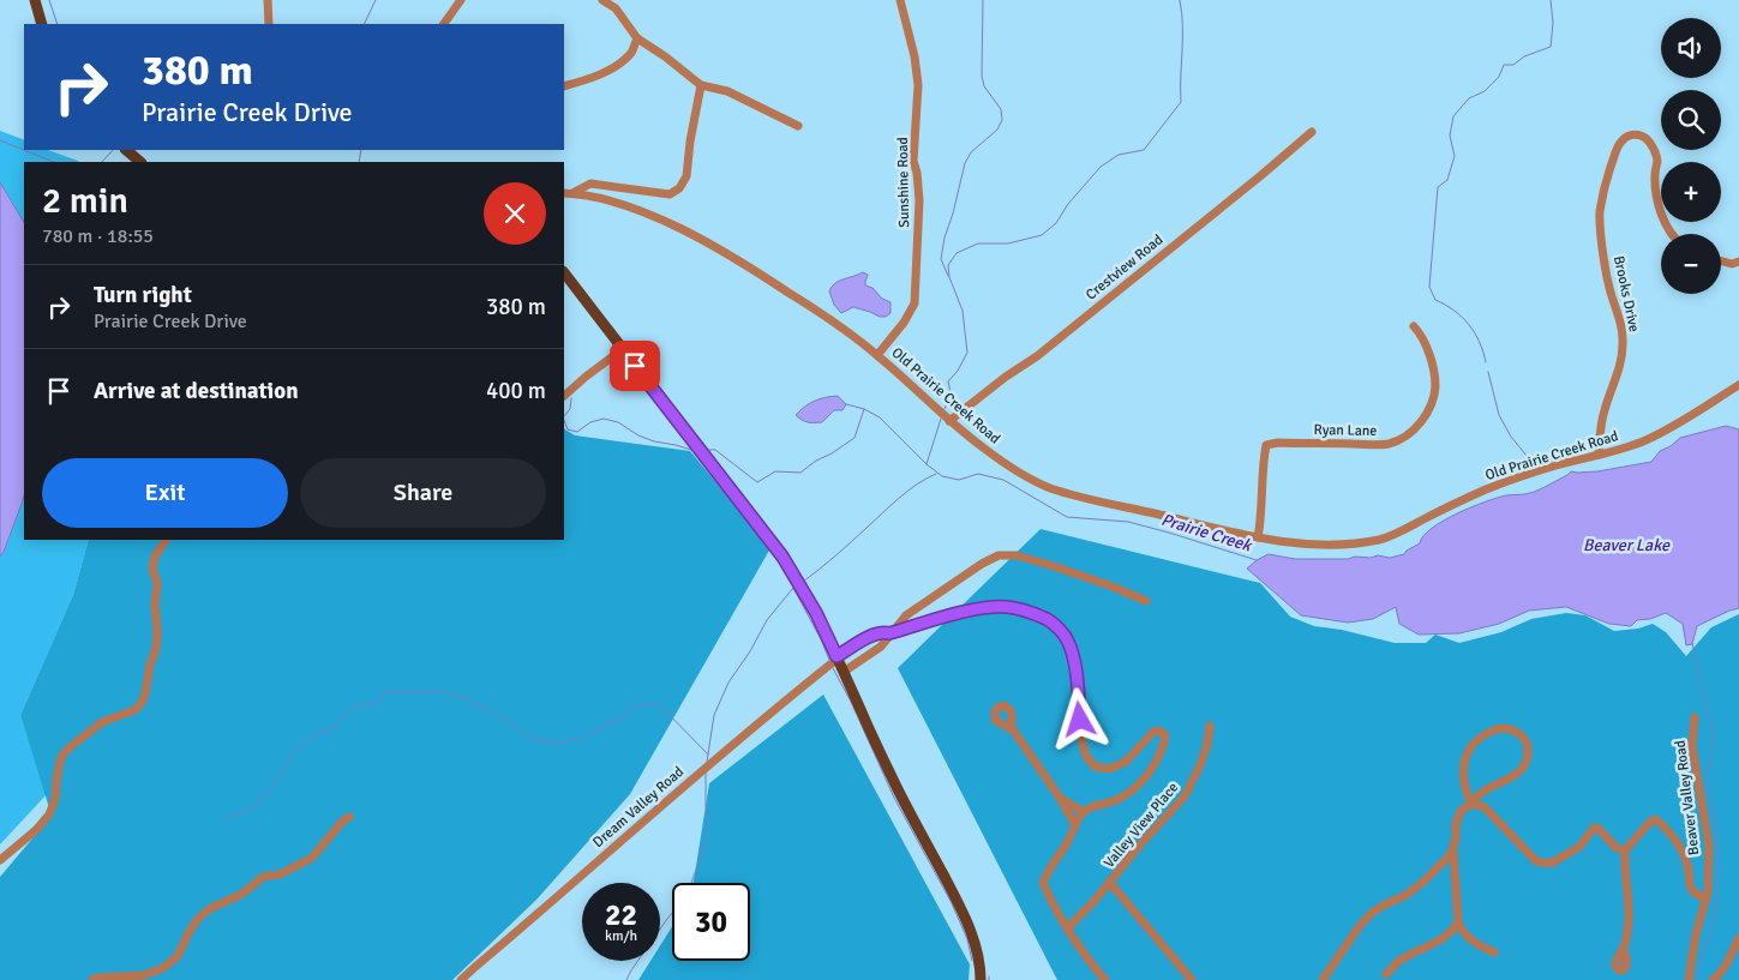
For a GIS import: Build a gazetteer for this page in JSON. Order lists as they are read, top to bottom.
{
  "streets": {
    "street": [
      "Sunshine Road",
      "Crestview Road",
      "Brooks Drive",
      "Old Prairie Creek Road",
      "Ryan Lane",
      "Beaver Valley Road",
      "Dream Valley Road",
      "Valley View Place"
    ]
  },
  "crossings": [
    ["Sunshine Road", "Old Prairie Creek Road"],
    ["Crestview Road", "Old Prairie Creek Road"],
    ["Brooks Drive", "Old Prairie Creek Road"],
    ["Old Prairie Creek Road", "Ryan Lane"]
  ],
  "water": ["Prairie Creek", "Beaver Lake"],
  "page": {
    "map_buttons": ["+", "−"],
    "turn": ["380 m", "Prairie Creek Drive"],
    "heading": ["2 min", "780 m · 18:55"],
    "list": [
      {
        "name": "Turn right",
        "note": "Prairie Creek Drive",
        "value": "380 m"
      },
      {
        "name": "Arrive at destination",
        "value": "400 m"
      }
    ],
    "buttons": ["Exit", "Share"],
    "speed": "22 km/h",
    "limit": "30"
  }
}
